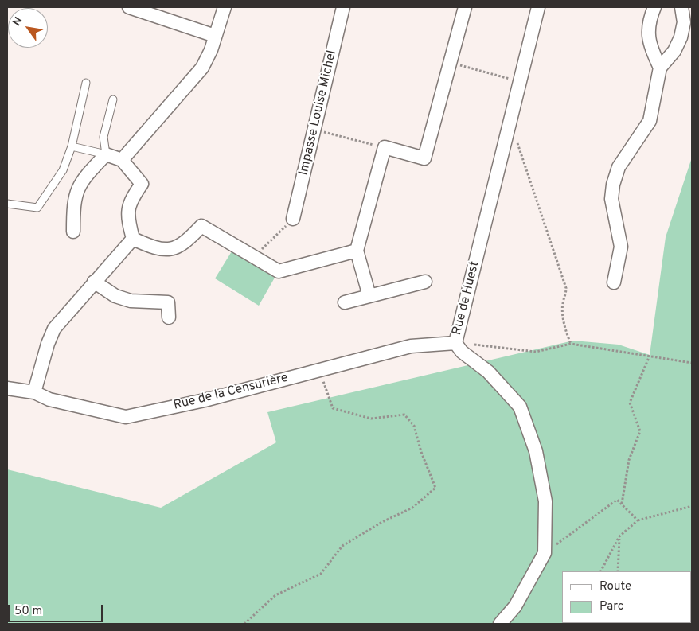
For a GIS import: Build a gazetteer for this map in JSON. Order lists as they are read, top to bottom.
{
  "streets": {
    "street": ["Impasse Louise Michel", "Rue de Huest", "Rue de la Censurière"]
  },
  "crossings": [
    ["Rue de Huest", "Rue de la Censurière"]
  ],
  "legend": ["Route", "Parc"],
  "scale_bar": "50 m",
  "north": "top left"
}
